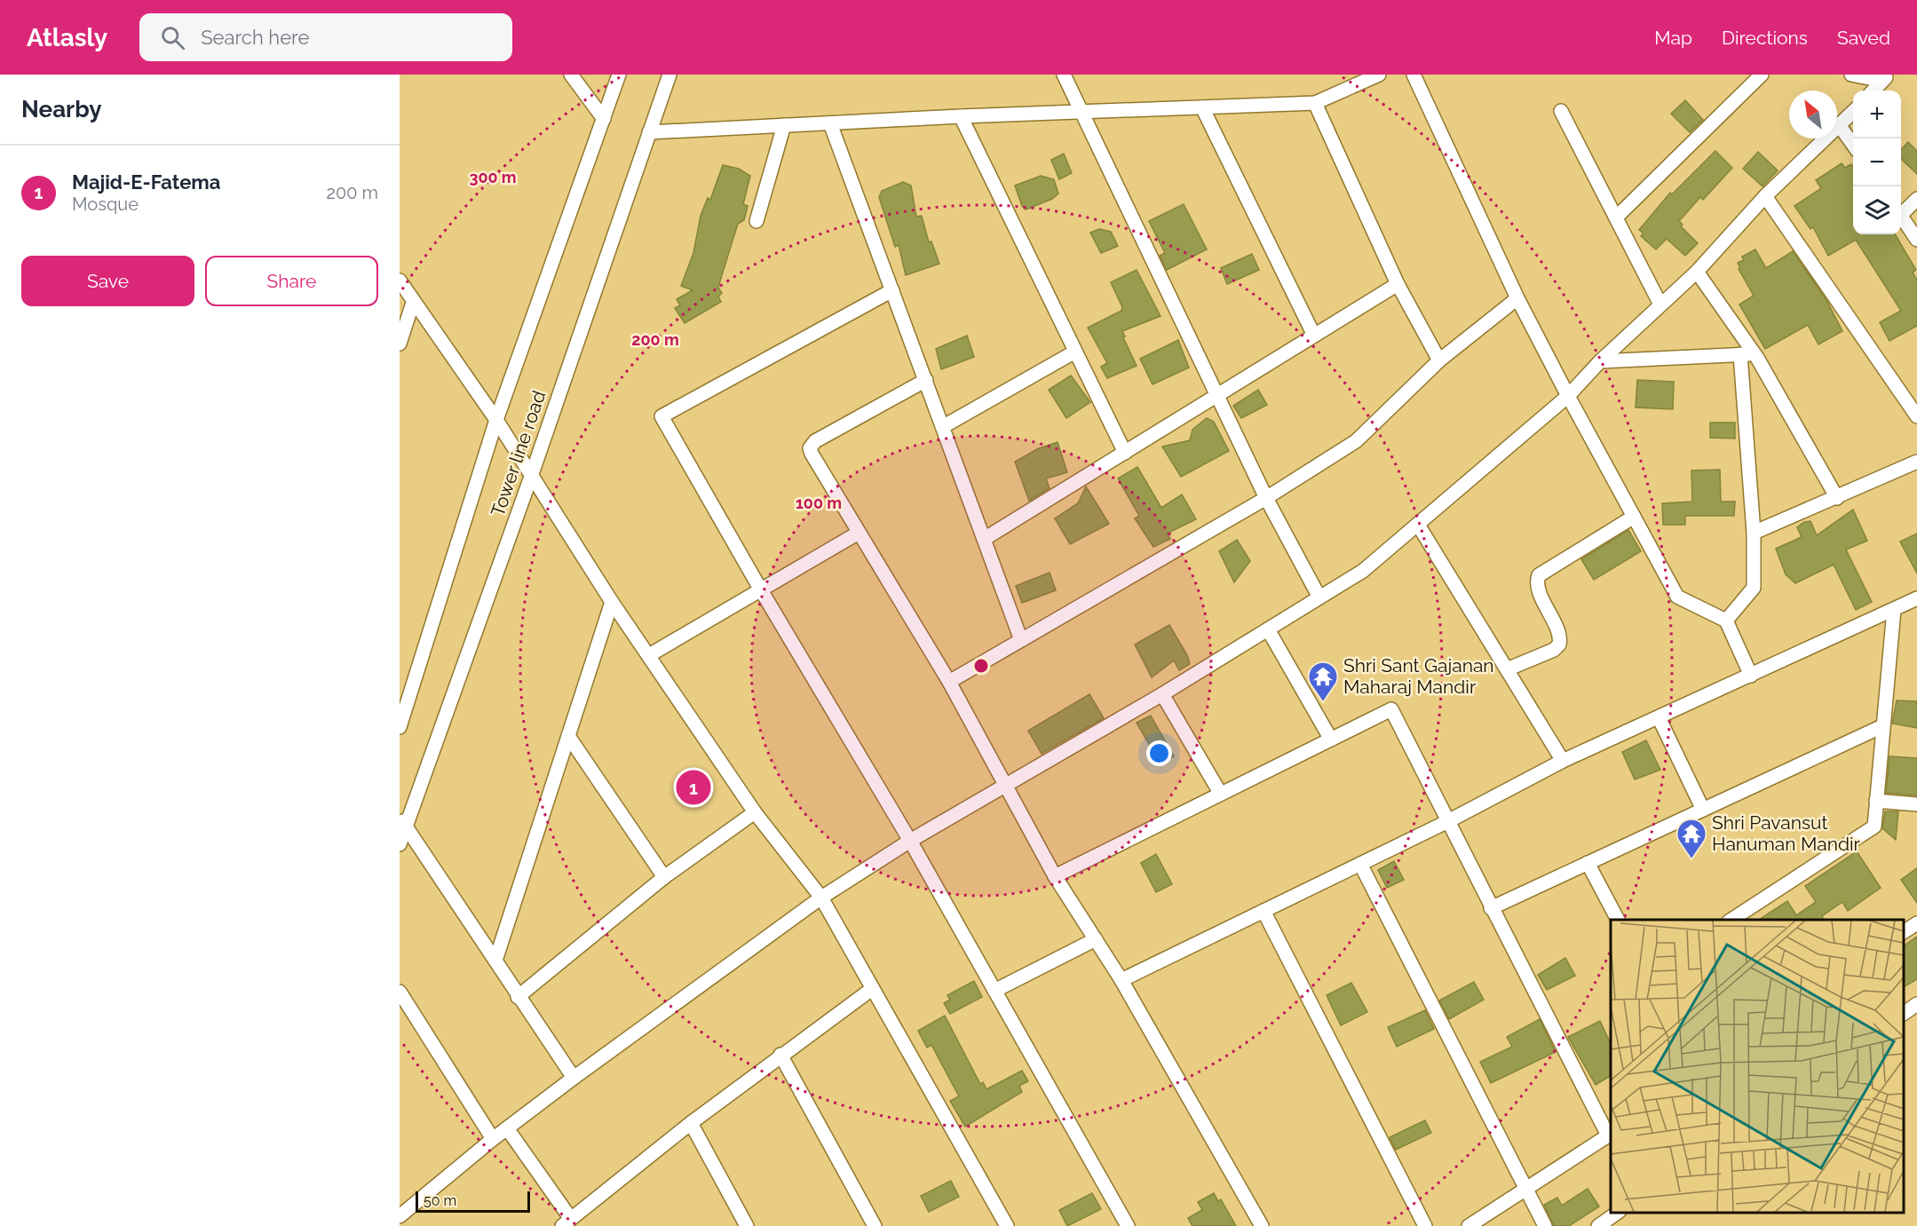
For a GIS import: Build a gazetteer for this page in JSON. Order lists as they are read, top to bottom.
{
  "streets": {
    "street": ["Tower line road"]
  },
  "places": {
    "temple": ["Shri Sant Gajanan Maharaj Mandir", "Shri Pavansut Hanuman Mandir"]
  },
  "scale_bar": "50 m",
  "north": "top left",
  "page": {
    "header": "Atlasly",
    "search": "Search here",
    "nav": ["Map", "Directions", "Saved"],
    "heading": "Nearby",
    "map_buttons": ["+", "−"],
    "list": [
      {
        "mark": "1",
        "name": "Majid-E-Fatema",
        "note": "Mosque",
        "value": "200 m"
      }
    ],
    "buttons": ["Save", "Share"],
    "pins": "1",
    "scale": "50 m"
  },
  "rings": ["300 m", "200 m", "100 m"]
}
